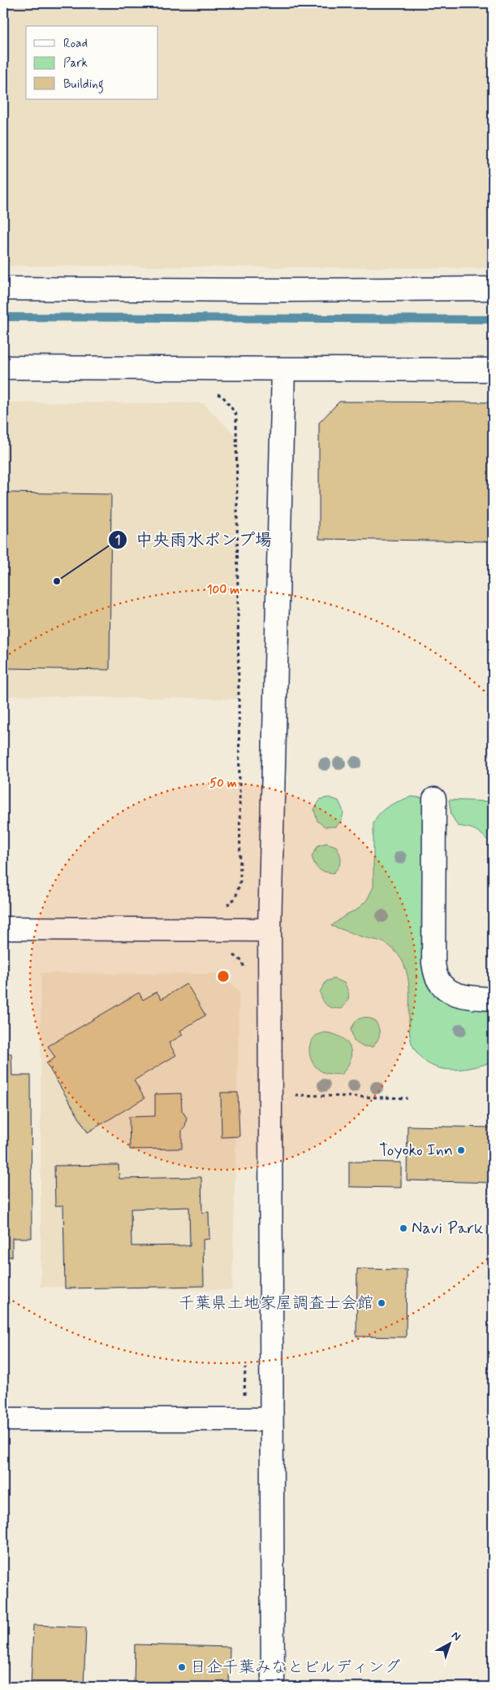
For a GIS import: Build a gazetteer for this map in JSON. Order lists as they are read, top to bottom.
{
  "places": [
    "中央雨水ポンプ場",
    "Toyoko Inn",
    "Navi Park",
    "千葉県土地家屋調査士会館",
    "日企千葉みなとビルディング"
  ],
  "legend": ["Road", "Park", "Building"],
  "north": "top right",
  "rings": ["100 m", "50 m"]
}
